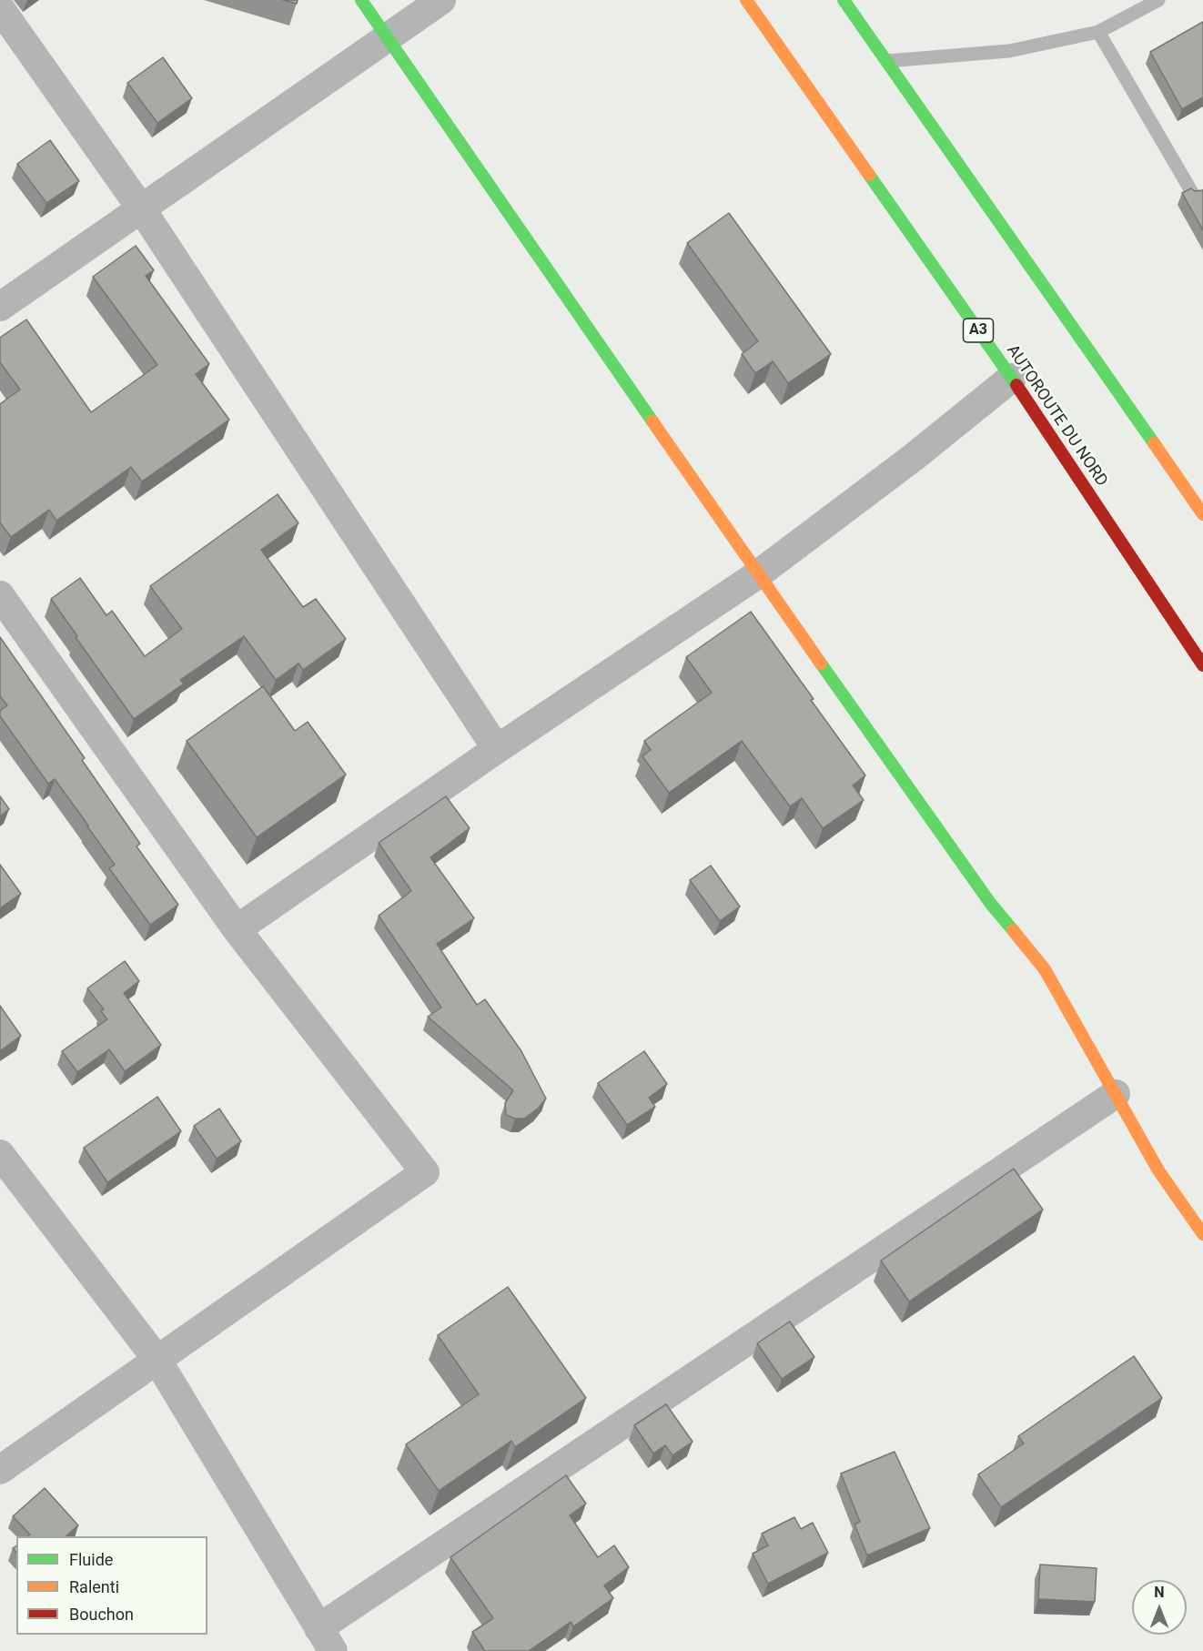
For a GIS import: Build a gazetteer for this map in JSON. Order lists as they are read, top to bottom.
{
  "streets": {
    "main road": ["A3", "AUTOROUTE DU NORD"]
  },
  "legend": ["Fluide", "Ralenti", "Bouchon"],
  "north": "top"
}
